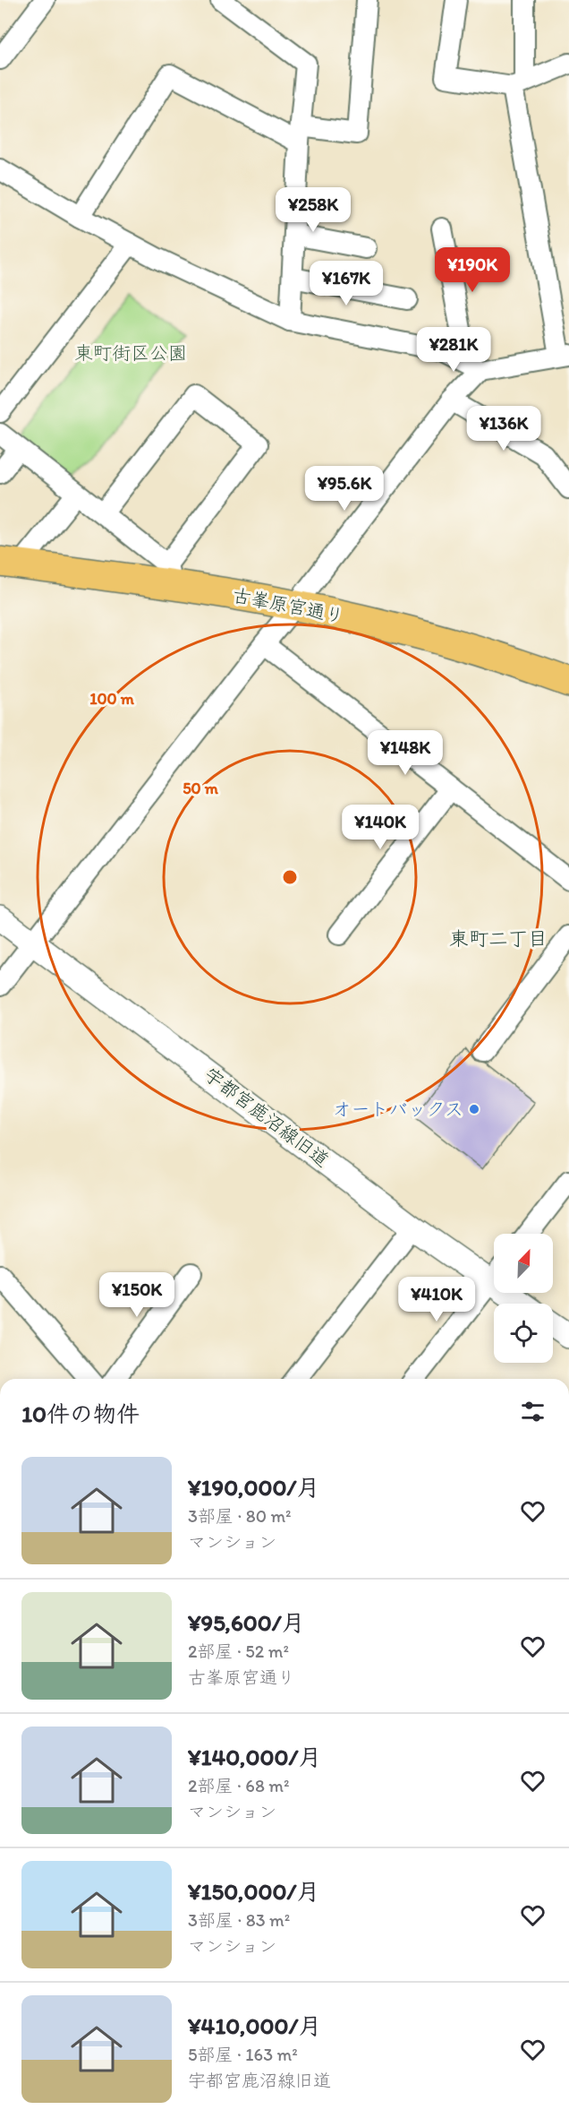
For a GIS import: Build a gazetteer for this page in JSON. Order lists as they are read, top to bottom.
{
  "streets": {
    "main road": ["古峯原宮通り"],
    "street": ["宇都宮鹿沼線旧道"]
  },
  "districts": ["東町二丁目"],
  "parks": ["東町街区公園"],
  "places": ["オートバックス"],
  "north": "top right",
  "page": {
    "price": [
      "¥258K",
      "¥190K",
      "¥167K",
      "¥281K",
      "¥136K",
      "¥95.6K",
      "¥148K",
      "¥140K",
      "¥150K",
      "¥410K"
    ],
    "heading": "10件の物件",
    "list": [
      {
        "name": "¥190,000/月",
        "note": "3部屋 · 80 m² · マンション"
      },
      {
        "name": "¥95,600/月",
        "note": "2部屋 · 52 m² · 古峯原宮通り"
      },
      {
        "name": "¥140,000/月",
        "note": "2部屋 · 68 m² · マンション"
      },
      {
        "name": "¥150,000/月",
        "note": "3部屋 · 83 m² · マンション"
      },
      {
        "name": "¥410,000/月",
        "note": "5部屋 · 163 m² · 宇都宮鹿沼線旧道"
      }
    ]
  },
  "rings": ["100 m", "50 m"]
}
